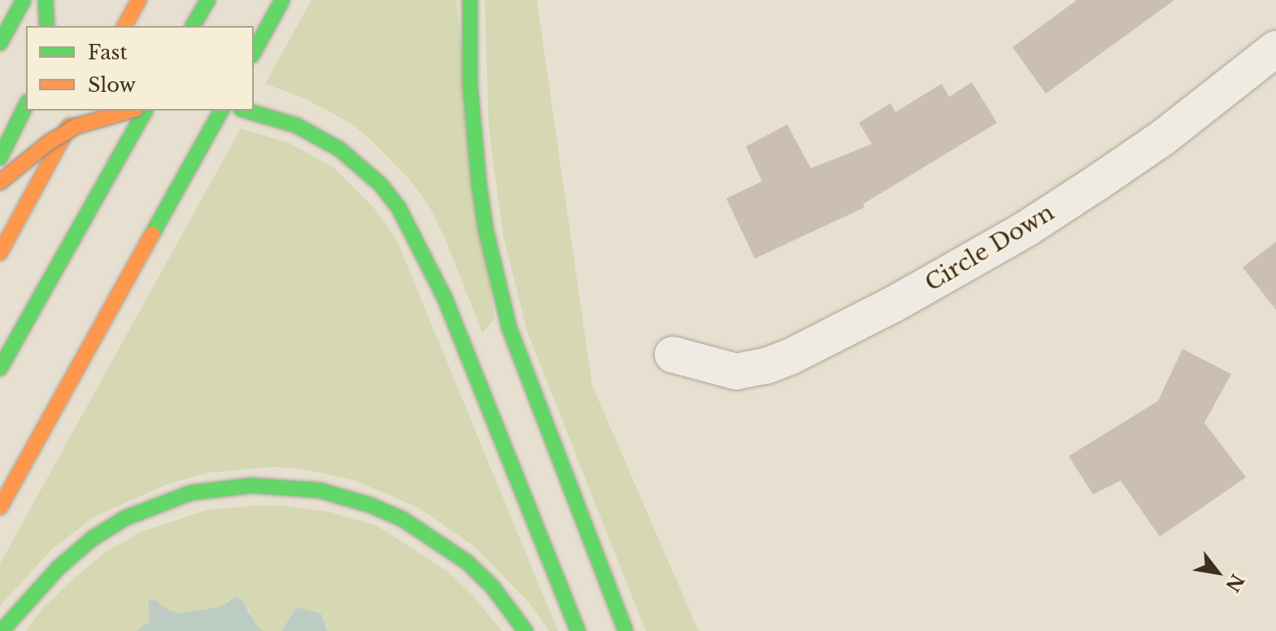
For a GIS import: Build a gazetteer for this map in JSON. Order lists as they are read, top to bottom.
{
  "streets": {
    "street": ["Circle Down"]
  },
  "legend": ["Fast", "Slow"],
  "north": "bottom right"
}
